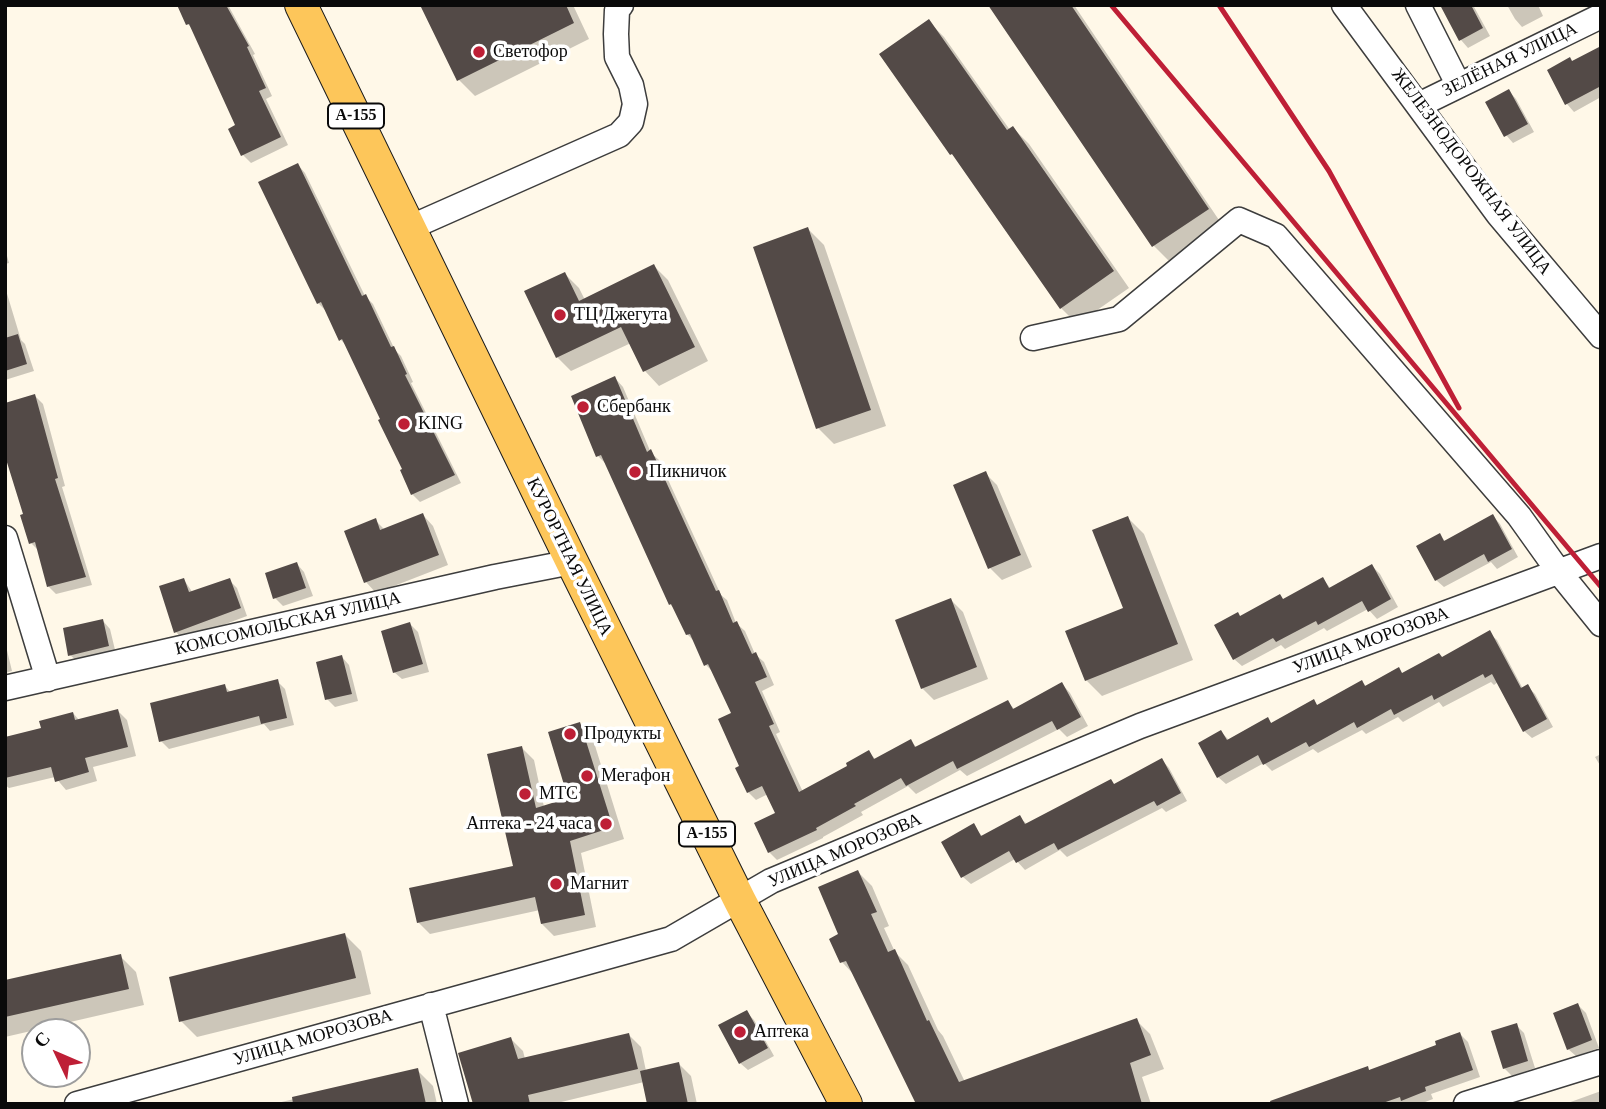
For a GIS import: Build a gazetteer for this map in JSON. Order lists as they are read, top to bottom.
{
  "streets": {
    "main road": ["А-155", "КУРОРТНАЯ УЛИЦА"],
    "street": [
      "ЗЕЛЁНАЯ УЛИЦА",
      "ЖЕЛЕЗНОДОРОЖНАЯ УЛИЦА",
      "КОМСОМОЛЬСКАЯ УЛИЦА",
      "УЛИЦА МОРОЗОВА"
    ]
  },
  "crossings": [
    ["ЗЕЛЁНАЯ УЛИЦА", "ЖЕЛЕЗНОДОРОЖНАЯ УЛИЦА"],
    ["КУРОРТНАЯ УЛИЦА", "КОМСОМОЛЬСКАЯ УЛИЦА"],
    ["КУРОРТНАЯ УЛИЦА", "УЛИЦА МОРОЗОВА"]
  ],
  "places": [
    "Светофор",
    "ТЦ Джегута",
    "Сбербанк",
    "KING",
    "Пикничок",
    "Продукты",
    "Мегафон",
    "МТС",
    "Аптека - 24 часа",
    "Магнит",
    "Аптека"
  ],
  "north": "top left"
}
